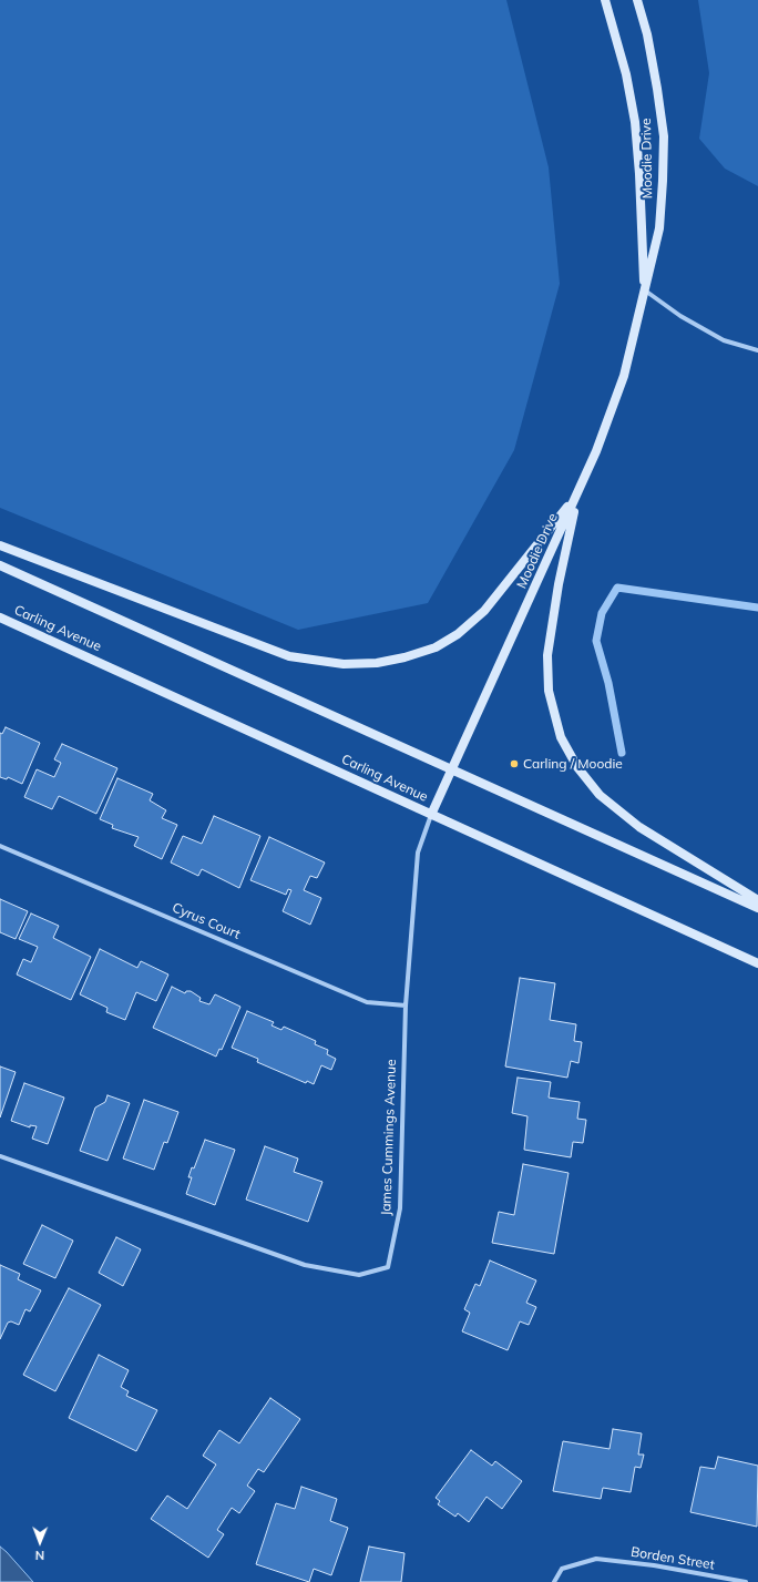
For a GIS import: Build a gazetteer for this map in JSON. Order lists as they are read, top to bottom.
{
  "streets": {
    "main road": ["Moodie Drive", "Carling Avenue"],
    "street": ["Cyrus Court", "James Cummings Avenue", "Borden Street"]
  },
  "crossings": [
    ["Moodie Drive", "Carling Avenue"],
    ["Moodie Drive", "James Cummings Avenue"],
    ["Carling Avenue", "James Cummings Avenue"],
    ["Cyrus Court", "James Cummings Avenue"]
  ],
  "places": ["Carling / Moodie"],
  "north": "bottom"
}
